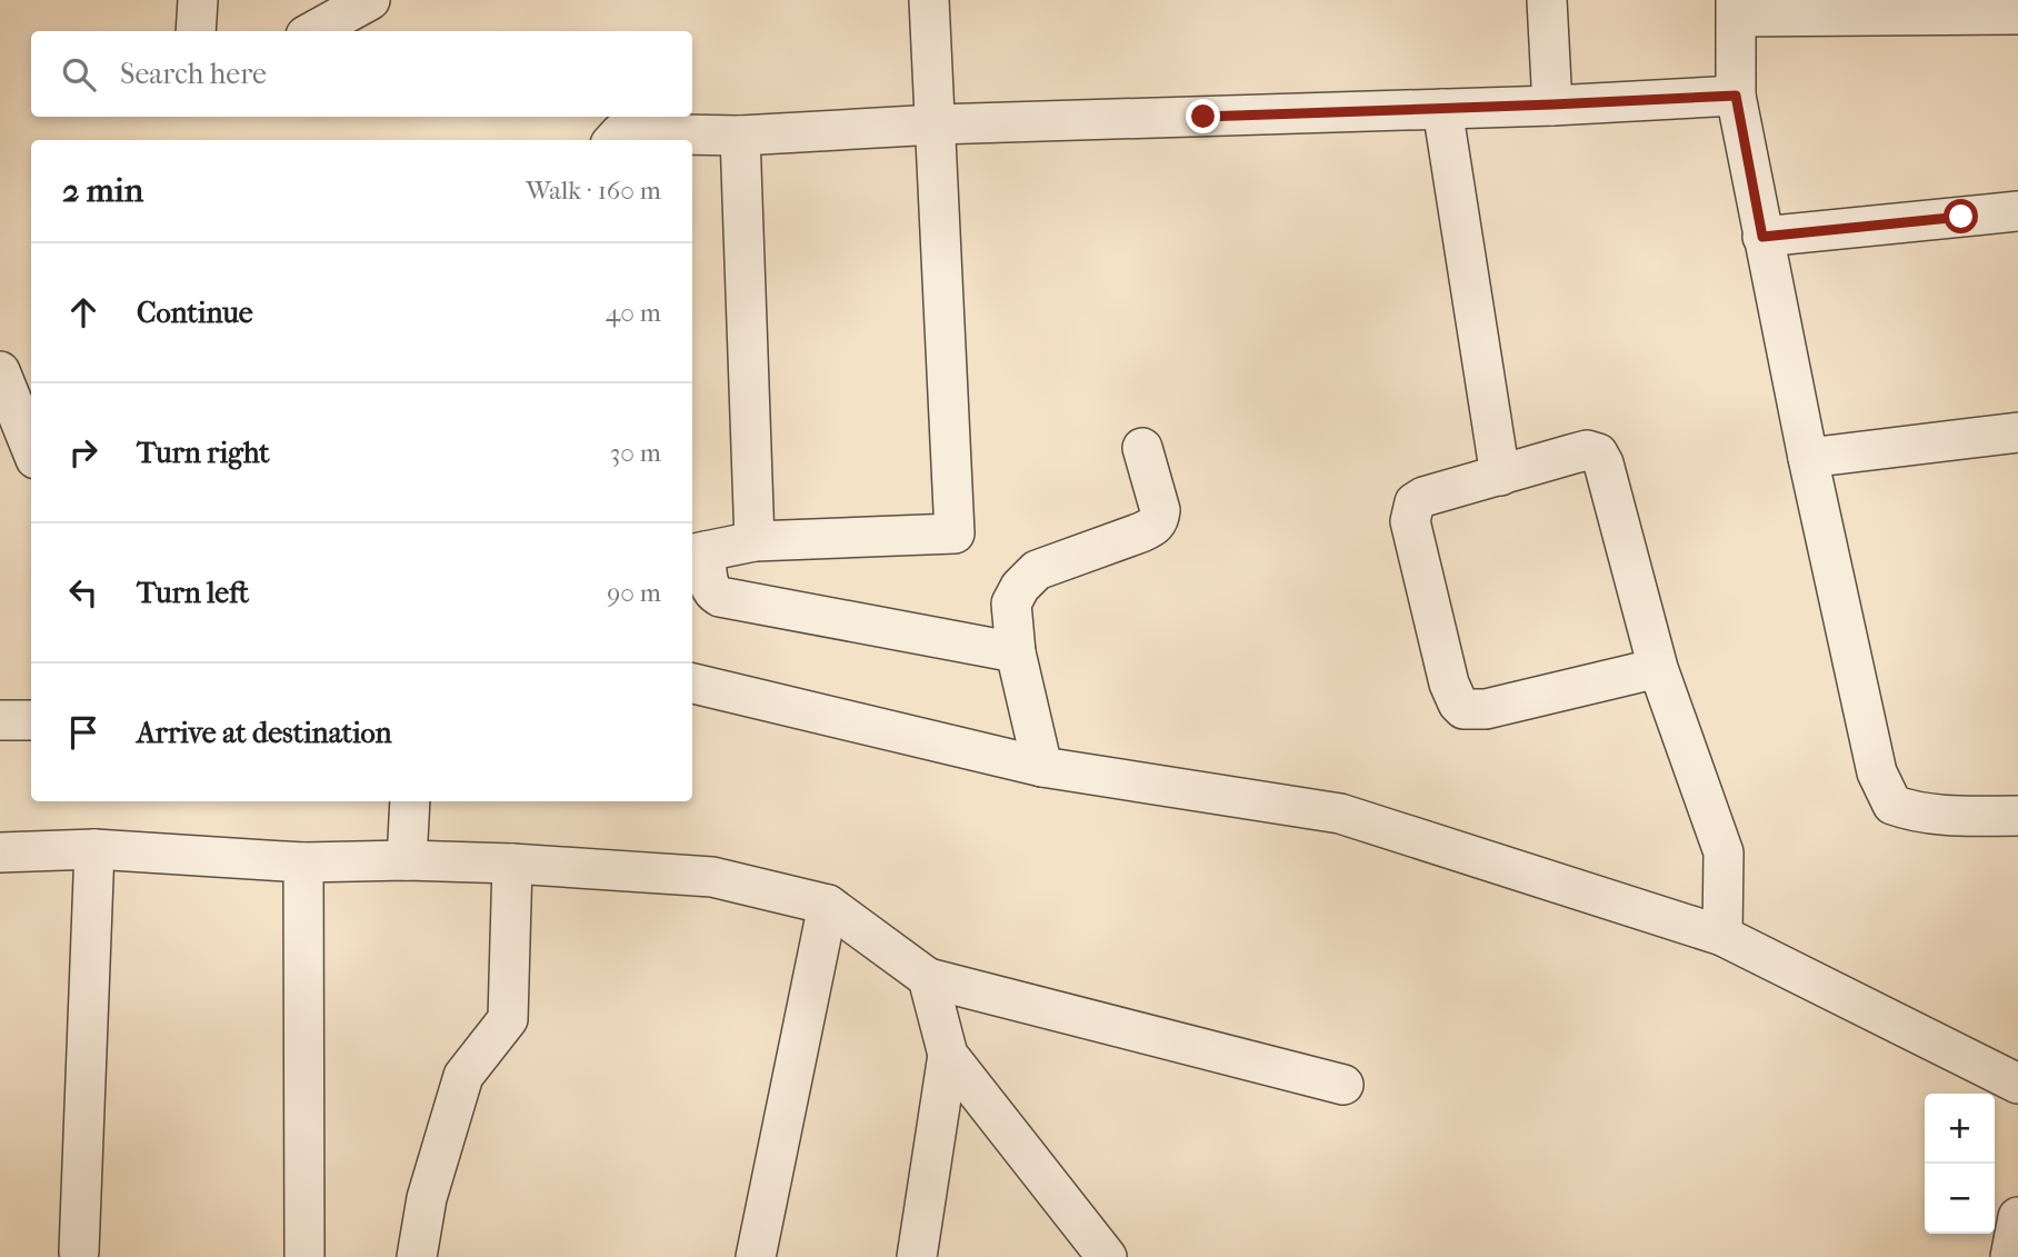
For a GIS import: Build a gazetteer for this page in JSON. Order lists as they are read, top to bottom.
{
  "page": {
    "search": "Search here",
    "heading": ["2 min", "Walk · 160 m"],
    "list": [
      ["Continue", "40 m"],
      ["Turn right", "30 m"],
      ["Turn left", "90 m"],
      "Arrive at destination"
    ],
    "map_buttons": ["+", "−"]
  }
}
